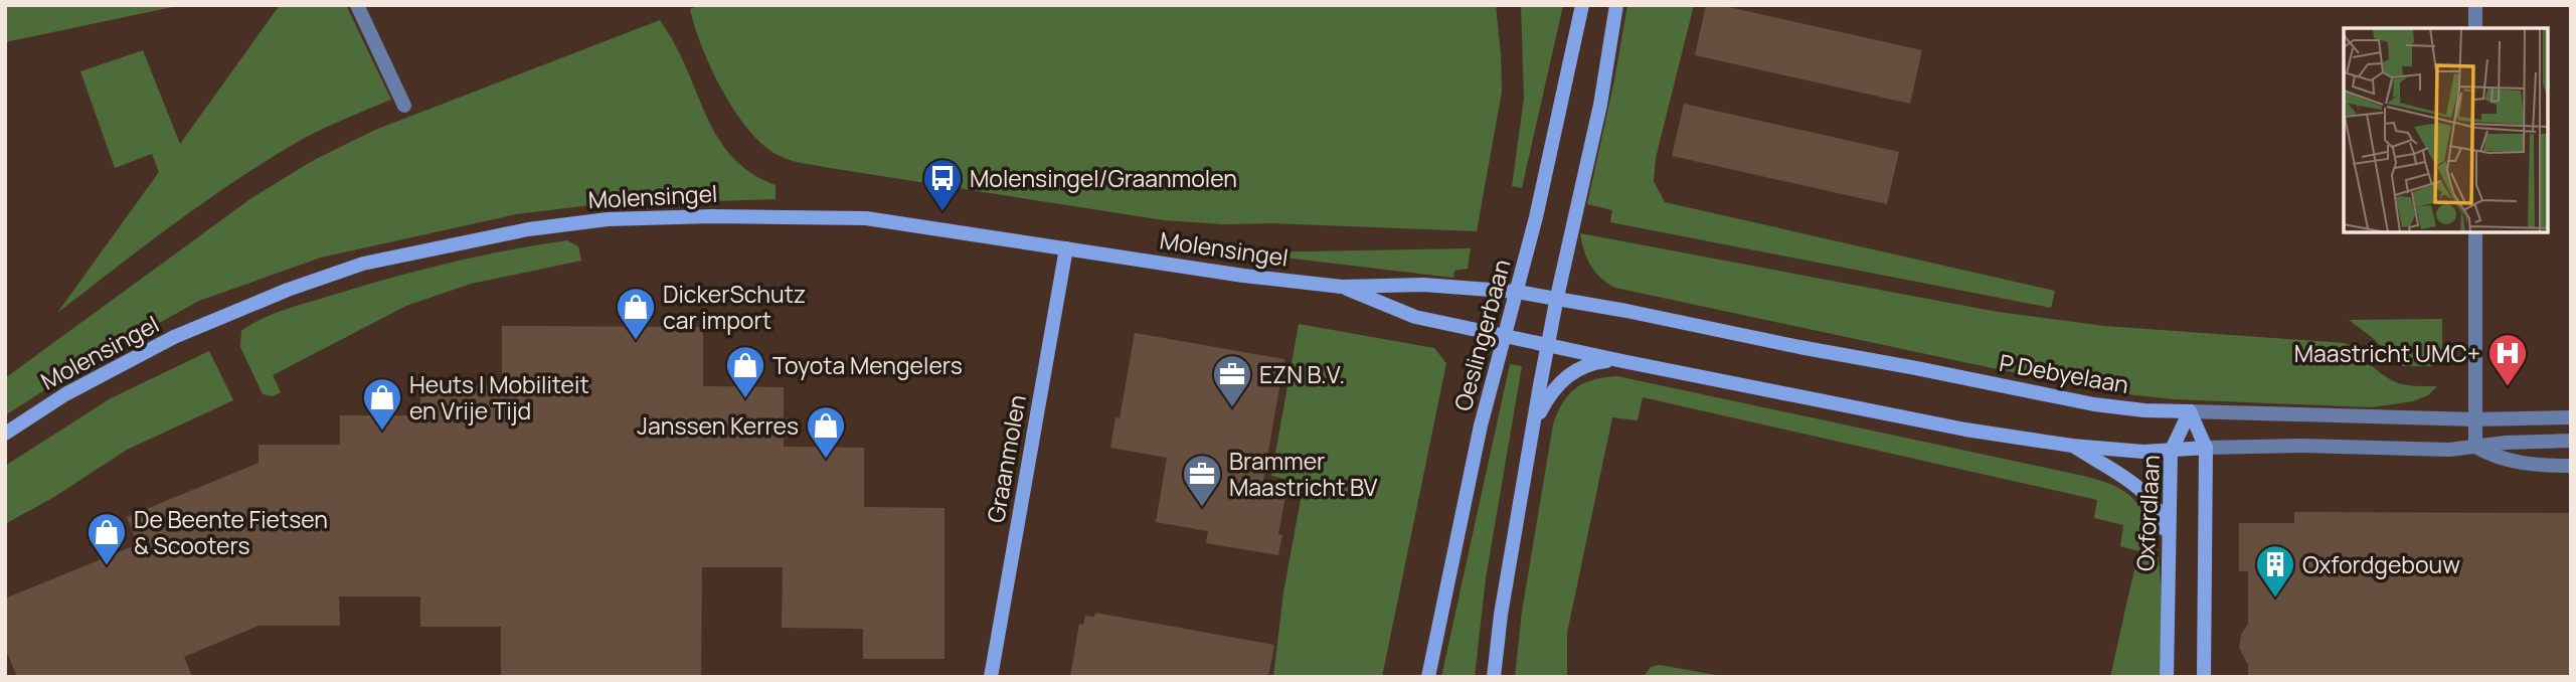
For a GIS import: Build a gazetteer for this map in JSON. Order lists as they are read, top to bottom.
{
  "streets": {
    "street": [
      "Molensingel",
      "Oeslingerbaan",
      "P Debyelaan",
      "Graanmolen",
      "Oxfordlaan"
    ]
  },
  "crossings": [
    ["Molensingel", "Oeslingerbaan"],
    ["Molensingel", "P Debyelaan"],
    ["Molensingel", "Graanmolen"],
    ["P Debyelaan", "Oxfordlaan"]
  ],
  "places": {
    "bus stop": ["Molensingel/Graanmolen"],
    "shop": [
      "DickerSchutz car import",
      "Toyota Mengelers",
      "Heuts | Mobiliteit en Vrije Tijd",
      "Janssen Kerres",
      "De Beente Fietsen & Scooters"
    ],
    "hospital": ["Maastricht UMC+"],
    "office": ["EZN B.V.", "Brammer Maastricht BV"],
    "building": ["Oxfordgebouw"]
  }
}
